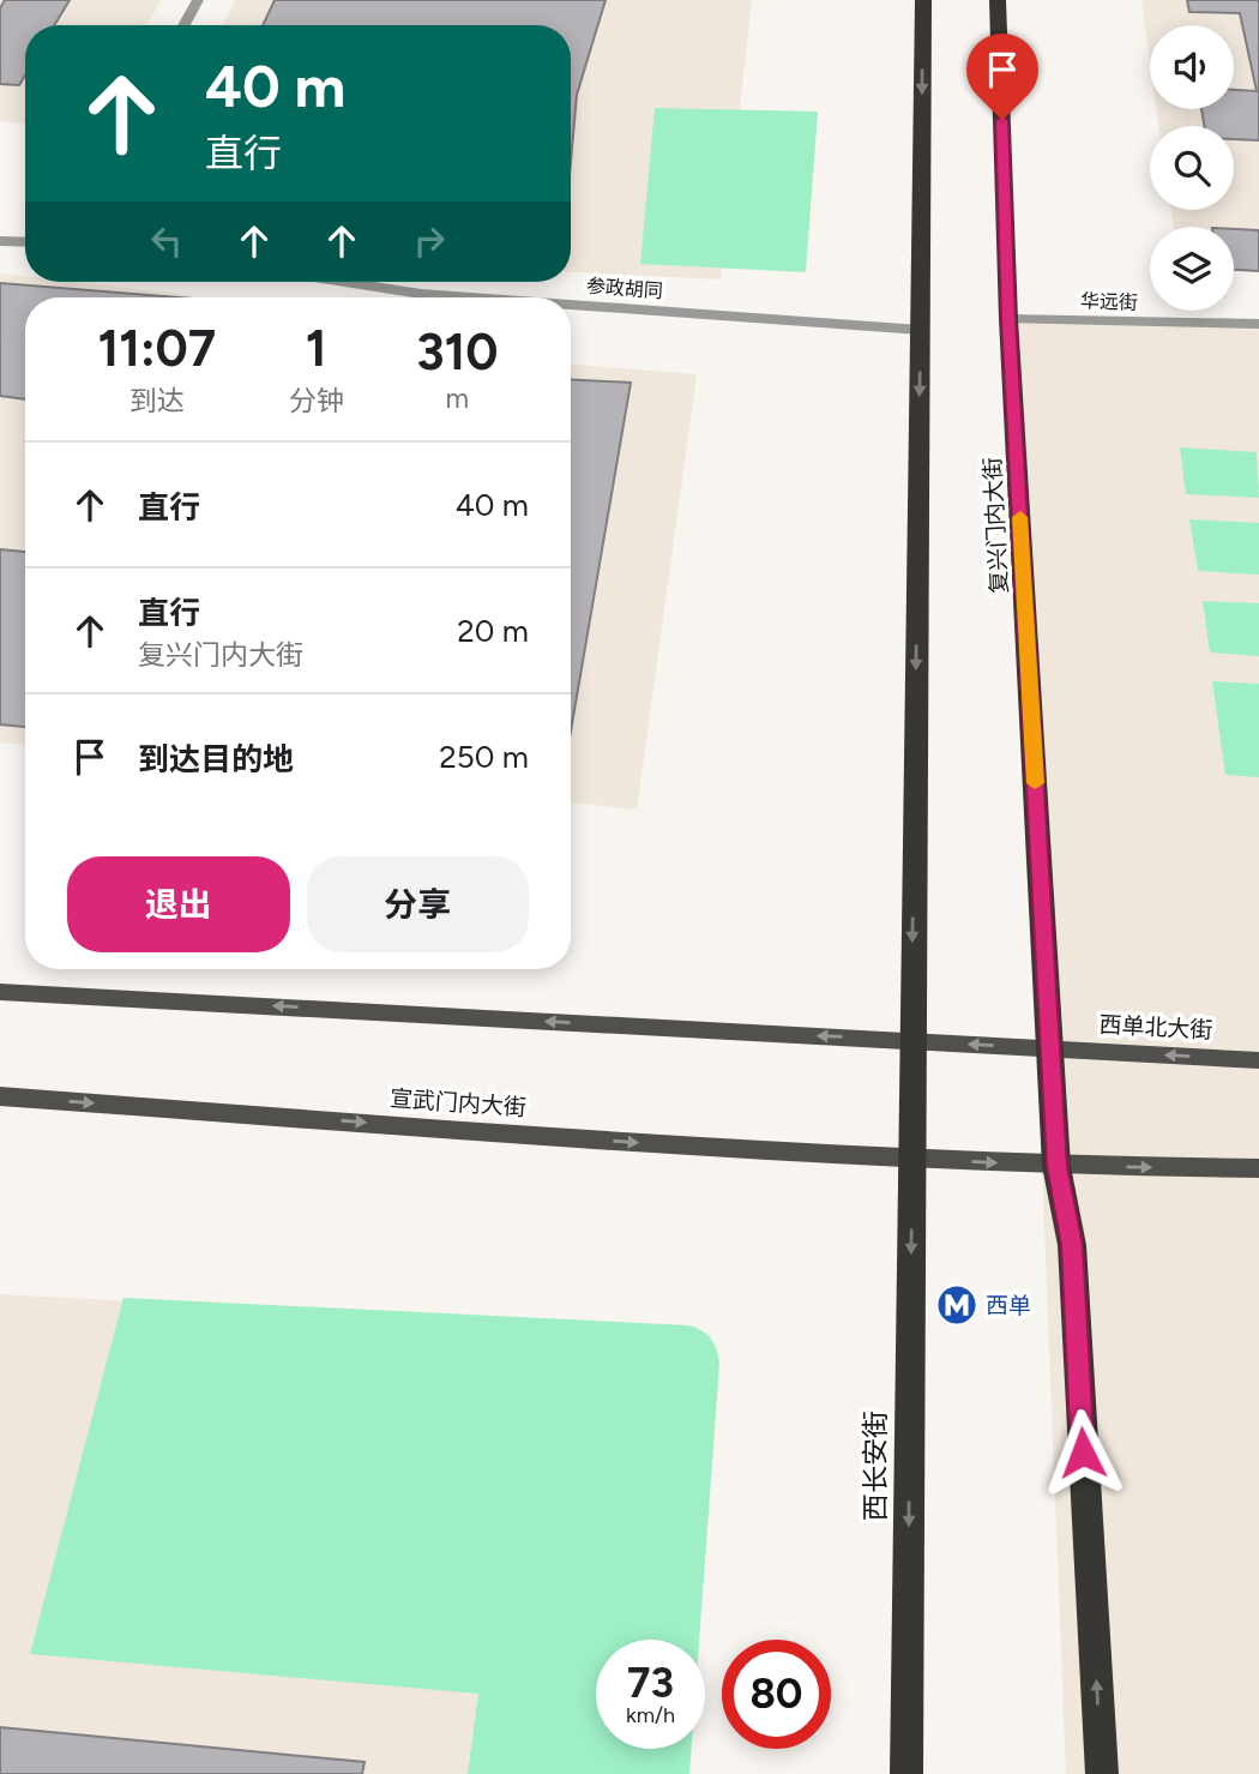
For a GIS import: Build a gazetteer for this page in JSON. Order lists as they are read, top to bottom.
{
  "streets": {
    "highway": ["复兴门内大街", "西长安街"],
    "main road": ["西单北大街", "宣武门内大街"],
    "street": ["参政胡同", "华远街"]
  },
  "crossings": [
    ["华远街", "复兴门内大街"],
    ["复兴门内大街", "西单北大街"],
    ["复兴门内大街", "宣武门内大街"],
    ["西单北大街", "西长安街"],
    ["宣武门内大街", "西长安街"]
  ],
  "places": {
    "metro station": ["西单"]
  },
  "page": {
    "turn": ["40 m", "直行"],
    "eta": [
      "11:07",
      "到达",
      "1",
      "分钟",
      "310",
      "m"
    ],
    "list": [
      {
        "name": "直行",
        "value": "40 m"
      },
      {
        "name": "直行",
        "note": "复兴门内大街",
        "value": "20 m"
      },
      {
        "name": "到达目的地",
        "value": "250 m"
      }
    ],
    "buttons": ["退出", "分享"],
    "speed": "73 km/h",
    "limit": "80"
  }
}
